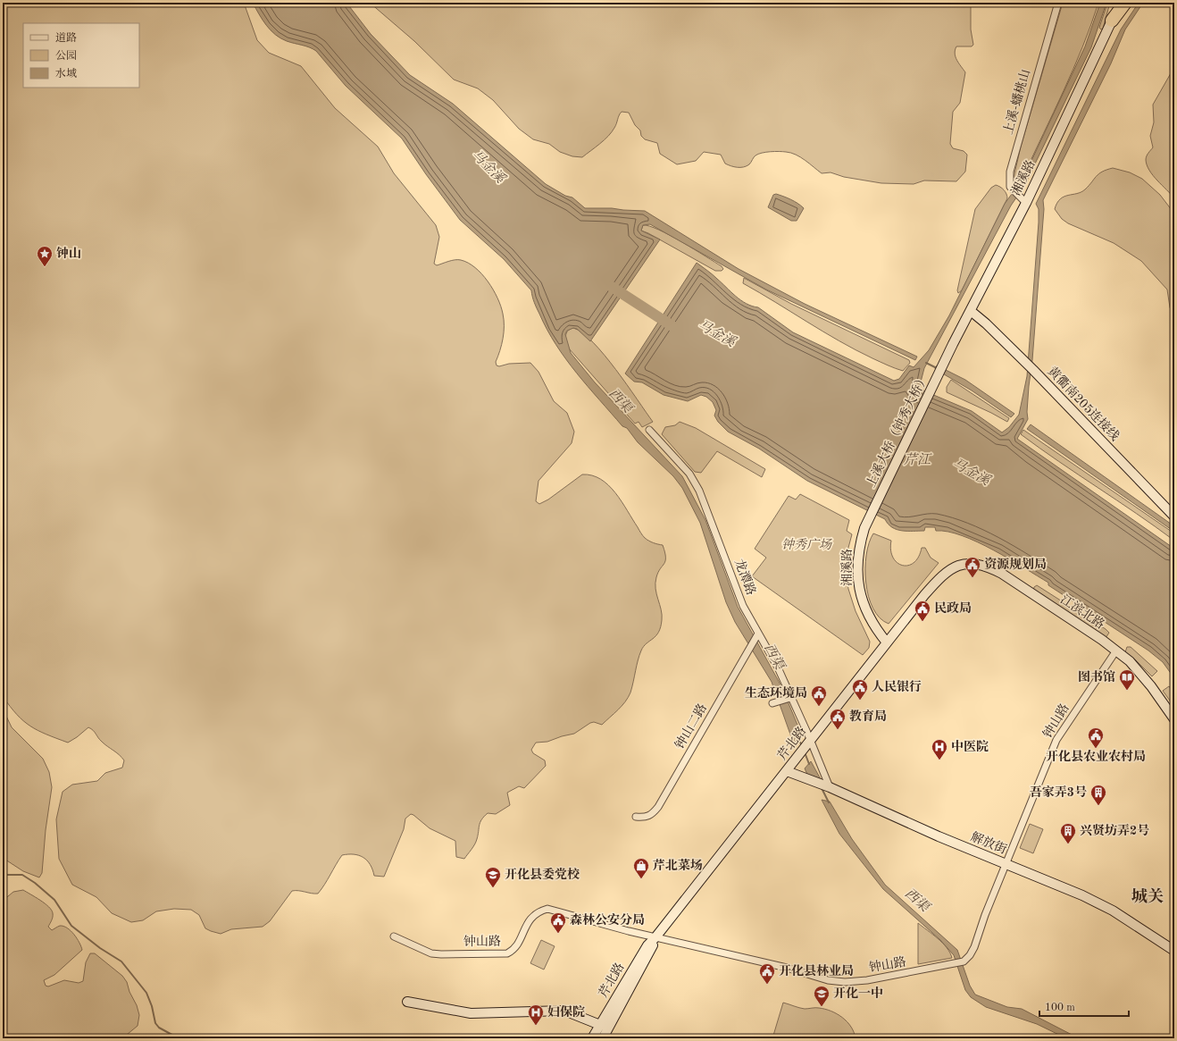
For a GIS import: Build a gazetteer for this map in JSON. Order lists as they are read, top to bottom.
{
  "streets": {
    "main road": [
      "湘溪路",
      "黄衢南205连接线",
      "上溪大桥（钟秀大桥）",
      "江滨北路",
      "芹北路",
      "解放街"
    ],
    "street": [
      "上溪-蟠桃山",
      "龙潭路",
      "钟山路",
      "钟山二路"
    ]
  },
  "crossings": [
    ["上溪-蟠桃山", "湘溪路"],
    ["湘溪路", "黄衢南205连接线"],
    ["湘溪路", "上溪大桥（钟秀大桥）"],
    ["湘溪路", "芹北路"],
    ["龙潭路", "钟山二路"],
    ["龙潭路", "芹北路"],
    ["龙潭路", "解放街"],
    ["江滨北路", "钟山路"],
    ["江滨北路", "芹北路"],
    ["钟山路", "芹北路"],
    ["钟山路", "解放街"],
    ["芹北路", "解放街"]
  ],
  "districts": ["城关"],
  "water": ["马金溪", "西渠", "芹江"],
  "parks": ["钟秀广场"],
  "places": {
    "place": ["钟山"],
    "public building": [
      "资源规划局",
      "民政局",
      "人民银行",
      "生态环境局",
      "教育局",
      "开化县农业农村局",
      "森林公安分局",
      "开化县林业局"
    ],
    "library": ["图书馆"],
    "hospital": ["中医院", "妇保院"],
    "building": ["吾家弄3号", "兴贤坊弄2号"],
    "shop": ["芹北菜场"],
    "school or university": ["开化县委党校", "开化一中"]
  },
  "legend": ["道路", "公园", "水域"],
  "scale_bar": "100 m"
}
